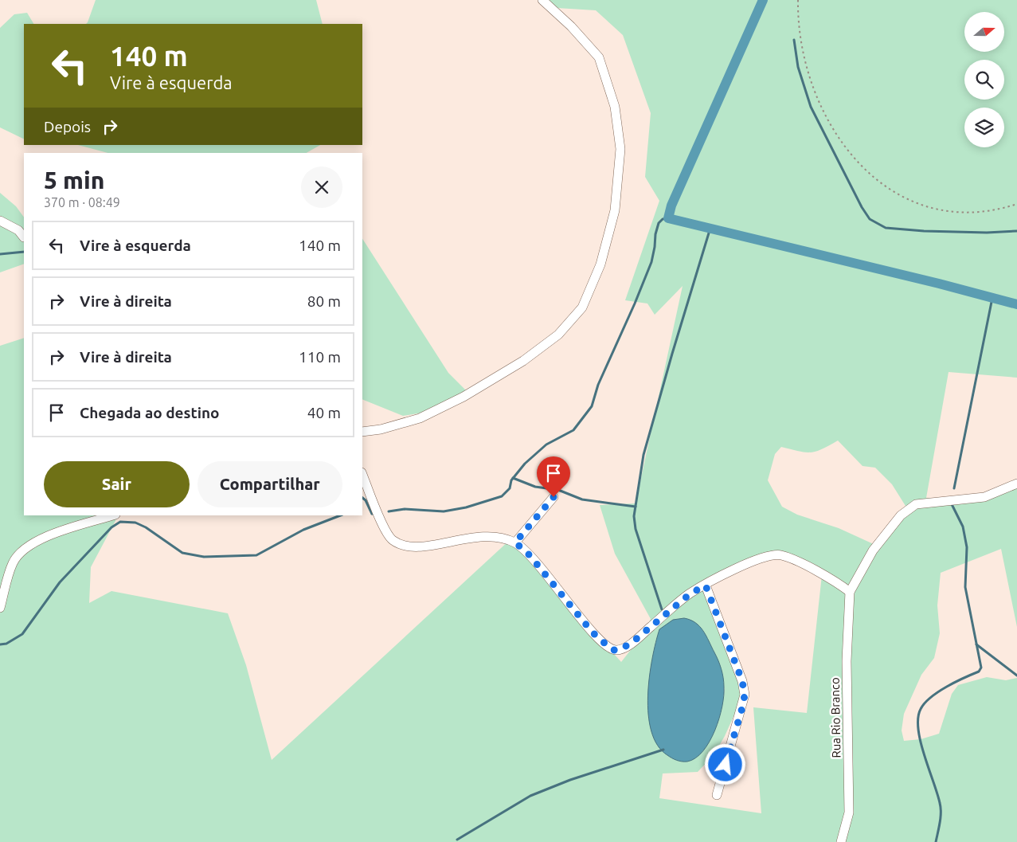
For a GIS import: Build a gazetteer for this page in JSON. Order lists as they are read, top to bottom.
{
  "streets": {
    "street": ["Rua Rio Branco"]
  },
  "north": "right",
  "page": {
    "turn": ["140 m", "Vire à esquerda"],
    "then": "Depois",
    "heading": ["5 min", "370 m · 08:49"],
    "list": [
      {
        "name": "Vire à esquerda",
        "value": "140 m"
      },
      {
        "name": "Vire à direita",
        "value": "80 m"
      },
      {
        "name": "Vire à direita",
        "value": "110 m"
      },
      {
        "name": "Chegada ao destino",
        "value": "40 m"
      }
    ],
    "buttons": ["Sair", "Compartilhar"]
  }
}
